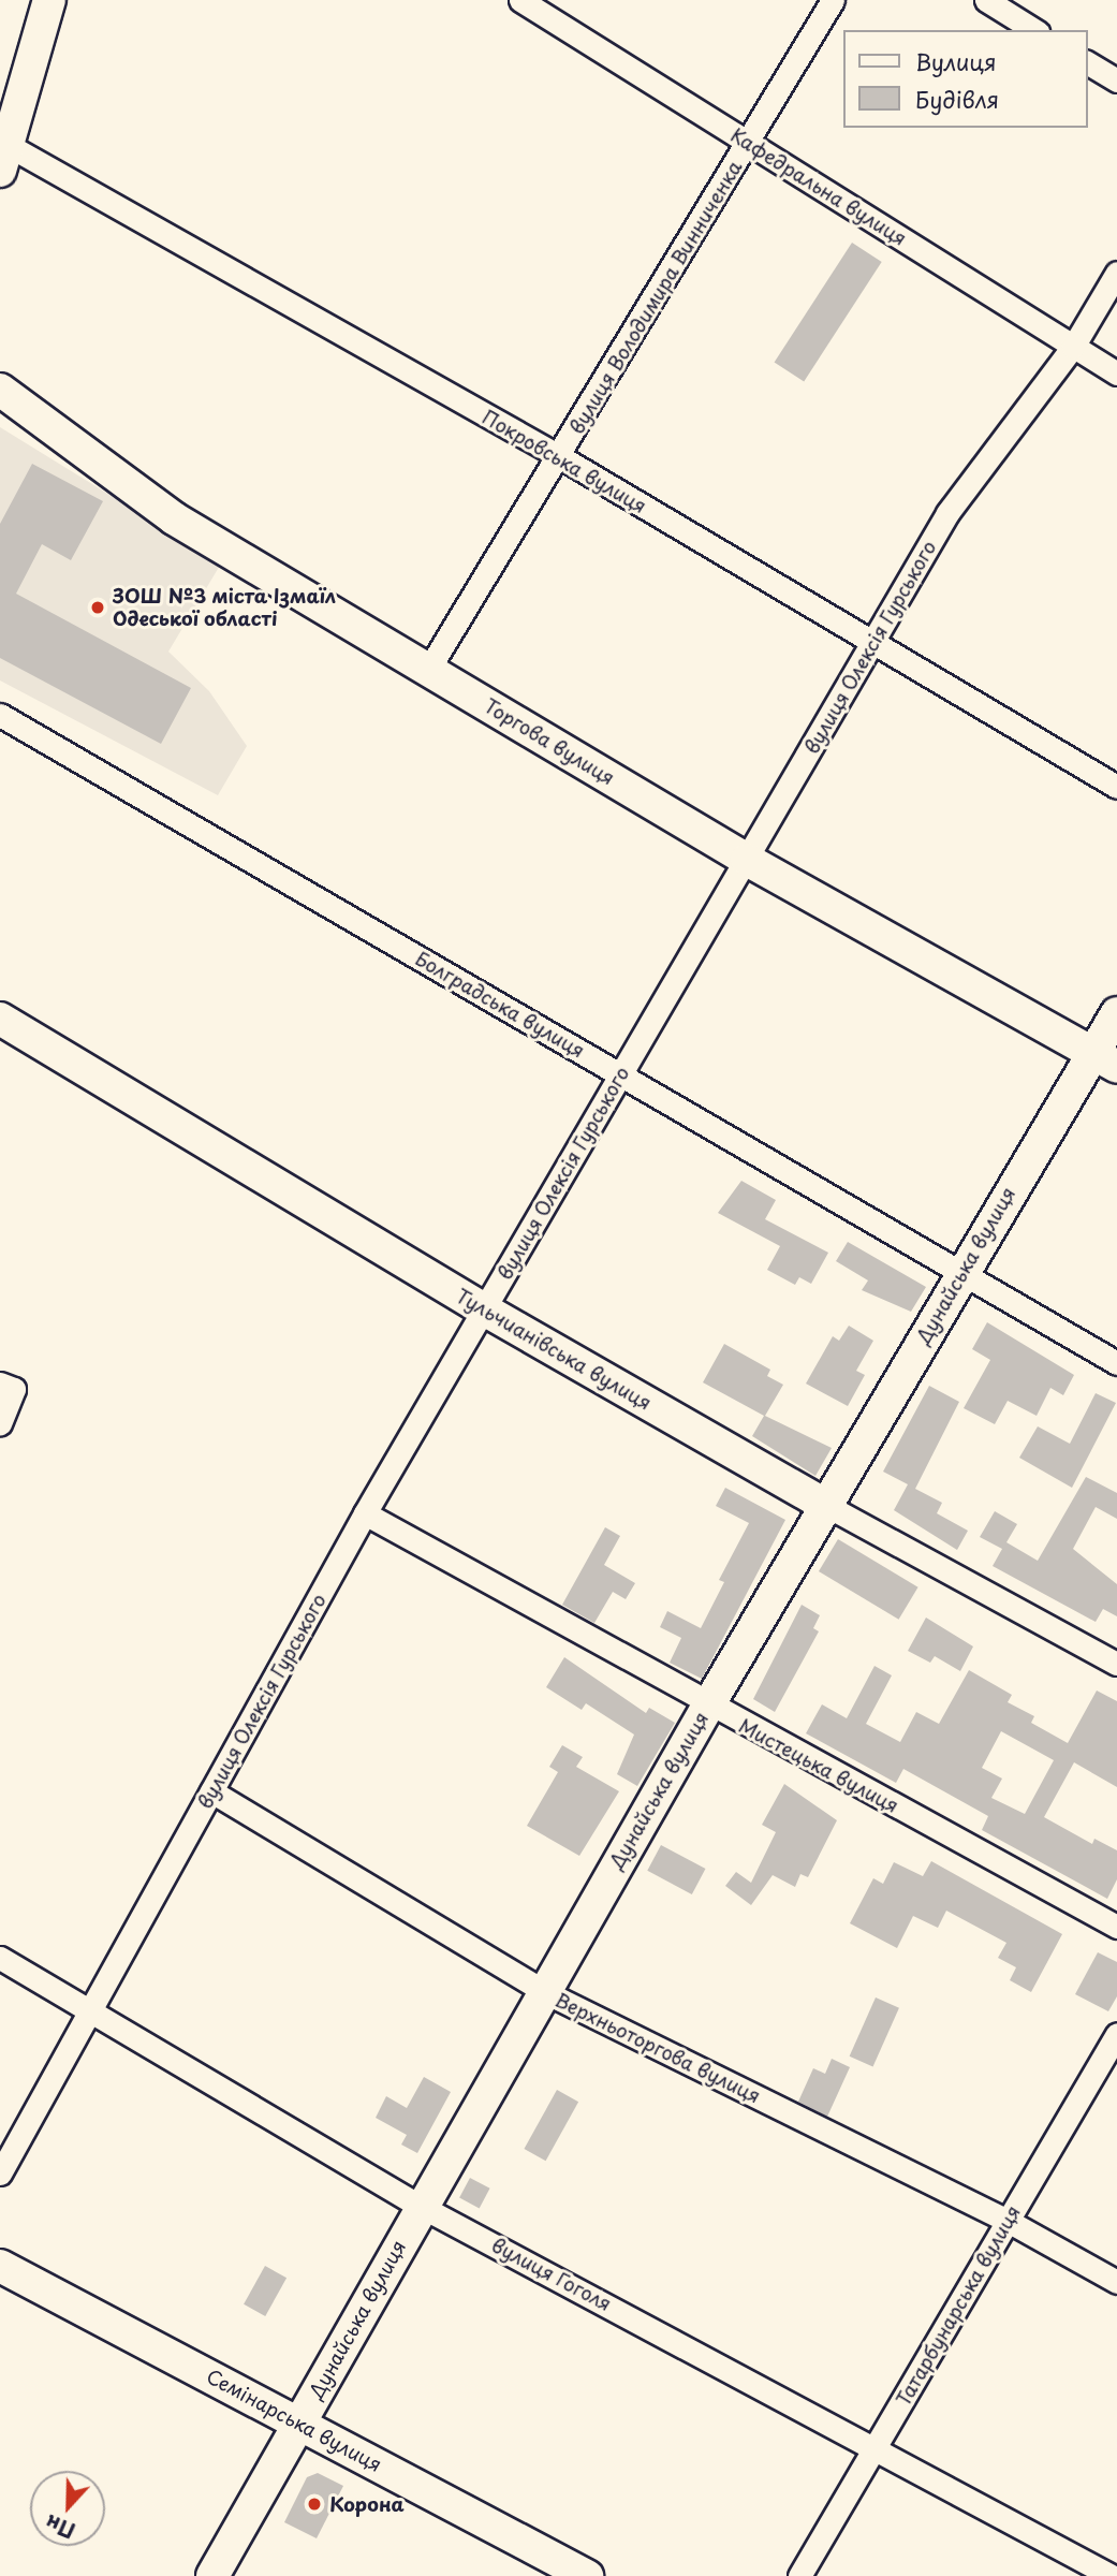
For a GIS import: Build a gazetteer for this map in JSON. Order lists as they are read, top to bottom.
{
  "streets": {
    "main road": [
      "Торгова вулиця",
      "Дунайська вулиця",
      "Тульчианівська вулиця",
      "Семінарська вулиця"
    ],
    "street": [
      "Кафедральна вулиця",
      "вулиця Володимира Винниченка",
      "Покровська вулиця",
      "вулиця Олексія Гурського",
      "Болградська вулиця",
      "Мистецька вулиця",
      "Верхньоторгова вулиця",
      "вулиця Гоголя",
      "Татарбунарська вулиця"
    ]
  },
  "crossings": [
    ["Кафедральна вулиця", "вулиця Володимира Винниченка"],
    ["Кафедральна вулиця", "вулиця Олексія Гурського"],
    ["вулиця Володимира Винниченка", "Покровська вулиця"],
    ["вулиця Володимира Винниченка", "Торгова вулиця"],
    ["Покровська вулиця", "вулиця Олексія Гурського"],
    ["вулиця Олексія Гурського", "Торгова вулиця"],
    ["вулиця Олексія Гурського", "Болградська вулиця"],
    ["вулиця Олексія Гурського", "Тульчианівська вулиця"],
    ["вулиця Олексія Гурського", "Мистецька вулиця"],
    ["вулиця Олексія Гурського", "Верхньоторгова вулиця"],
    ["вулиця Олексія Гурського", "вулиця Гоголя"],
    ["Торгова вулиця", "Дунайська вулиця"],
    ["Болградська вулиця", "Дунайська вулиця"],
    ["Дунайська вулиця", "Тульчианівська вулиця"],
    ["Дунайська вулиця", "Мистецька вулиця"],
    ["Дунайська вулиця", "Верхньоторгова вулиця"],
    ["Дунайська вулиця", "вулиця Гоголя"],
    ["Дунайська вулиця", "Семінарська вулиця"],
    ["Верхньоторгова вулиця", "Татарбунарська вулиця"],
    ["вулиця Гоголя", "Татарбунарська вулиця"]
  ],
  "places": ["ЗОШ №3 міста Ізмаїл Одеської області", "Корона"],
  "legend": ["Вулиця", "Будівля"],
  "north": "bottom"
}
